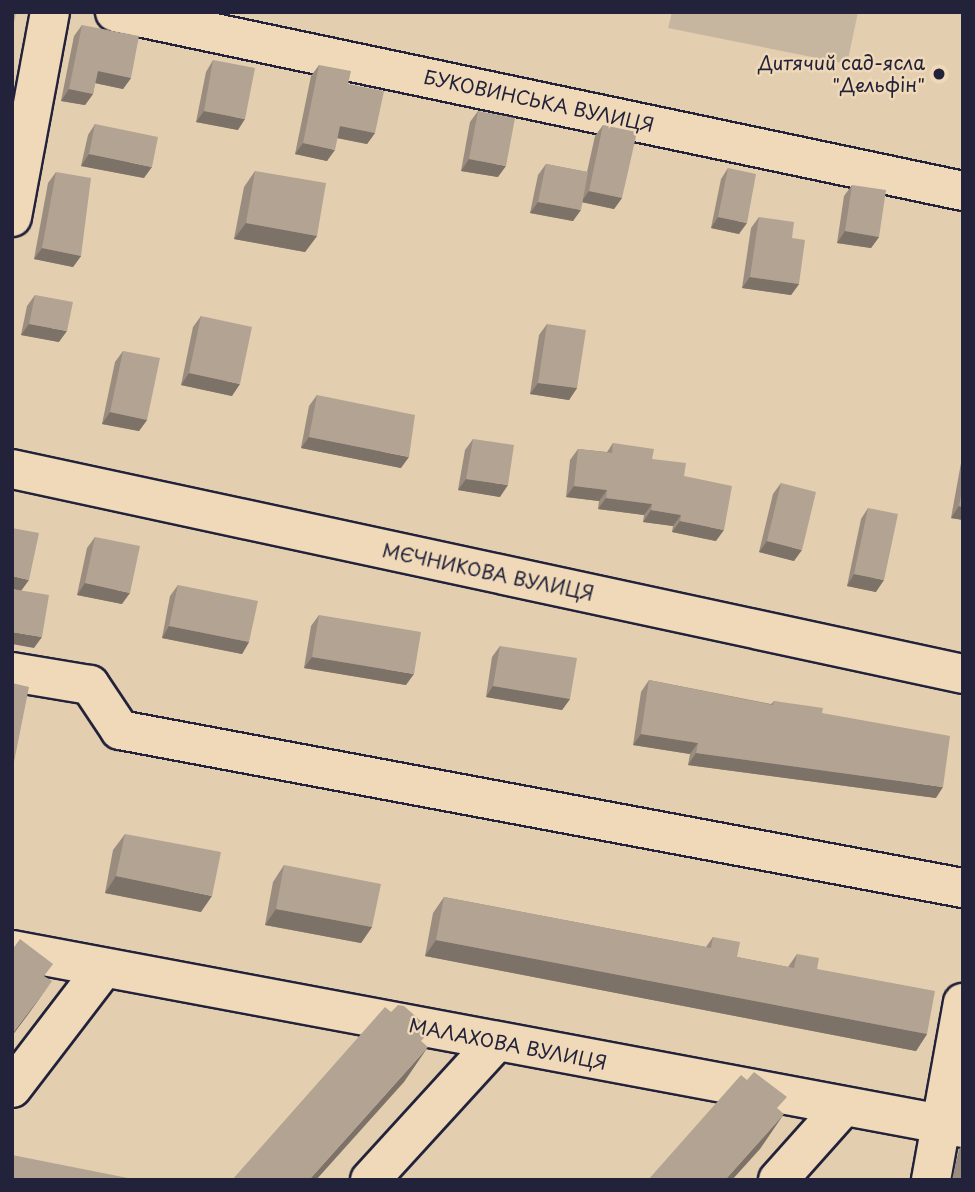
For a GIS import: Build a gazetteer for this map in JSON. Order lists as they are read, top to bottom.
{
  "streets": {
    "street": ["БУКОВИНСЬКА ВУЛИЦЯ", "МЄЧНИКОВА ВУЛИЦЯ", "МАЛАХОВА ВУЛИЦЯ"]
  },
  "places": ["Дитячий сад-ясла \"Дельфін\""]
}
